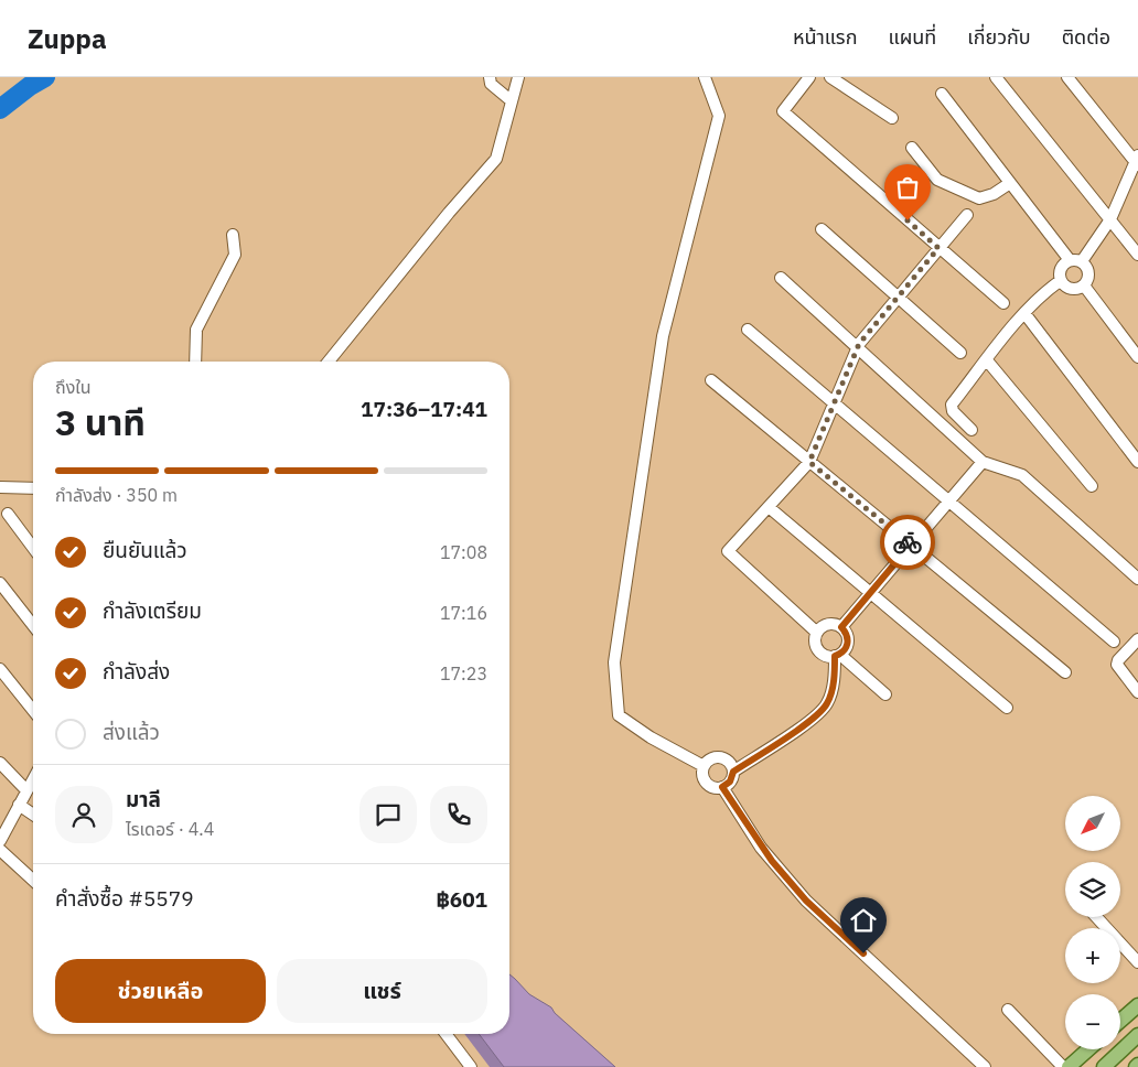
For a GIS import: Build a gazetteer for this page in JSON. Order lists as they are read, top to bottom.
{
  "north": "bottom left",
  "page": {
    "header": "Zuppa",
    "nav": [
      "หน้าแรก",
      "แผนที่",
      "เกี่ยวกับ",
      "ติดต่อ"
    ],
    "heading": ["3 นาที", "ถึงใน", "17:36–17:41"],
    "panel": [
      "มาลี",
      "ไรเดอร์ · 4.4",
      "คำสั่งซื้อ #5579",
      "฿601"
    ],
    "bar": "กำลังส่ง · 350 m",
    "list": [
      ["ยืนยันแล้ว", "17:08"],
      ["กำลังเตรียม", "17:16"],
      ["กำลังส่ง", "17:23"],
      "ส่งแล้ว"
    ],
    "map_buttons": ["+", "−"],
    "buttons": ["ช่วยเหลือ", "แชร์"]
  }
}
